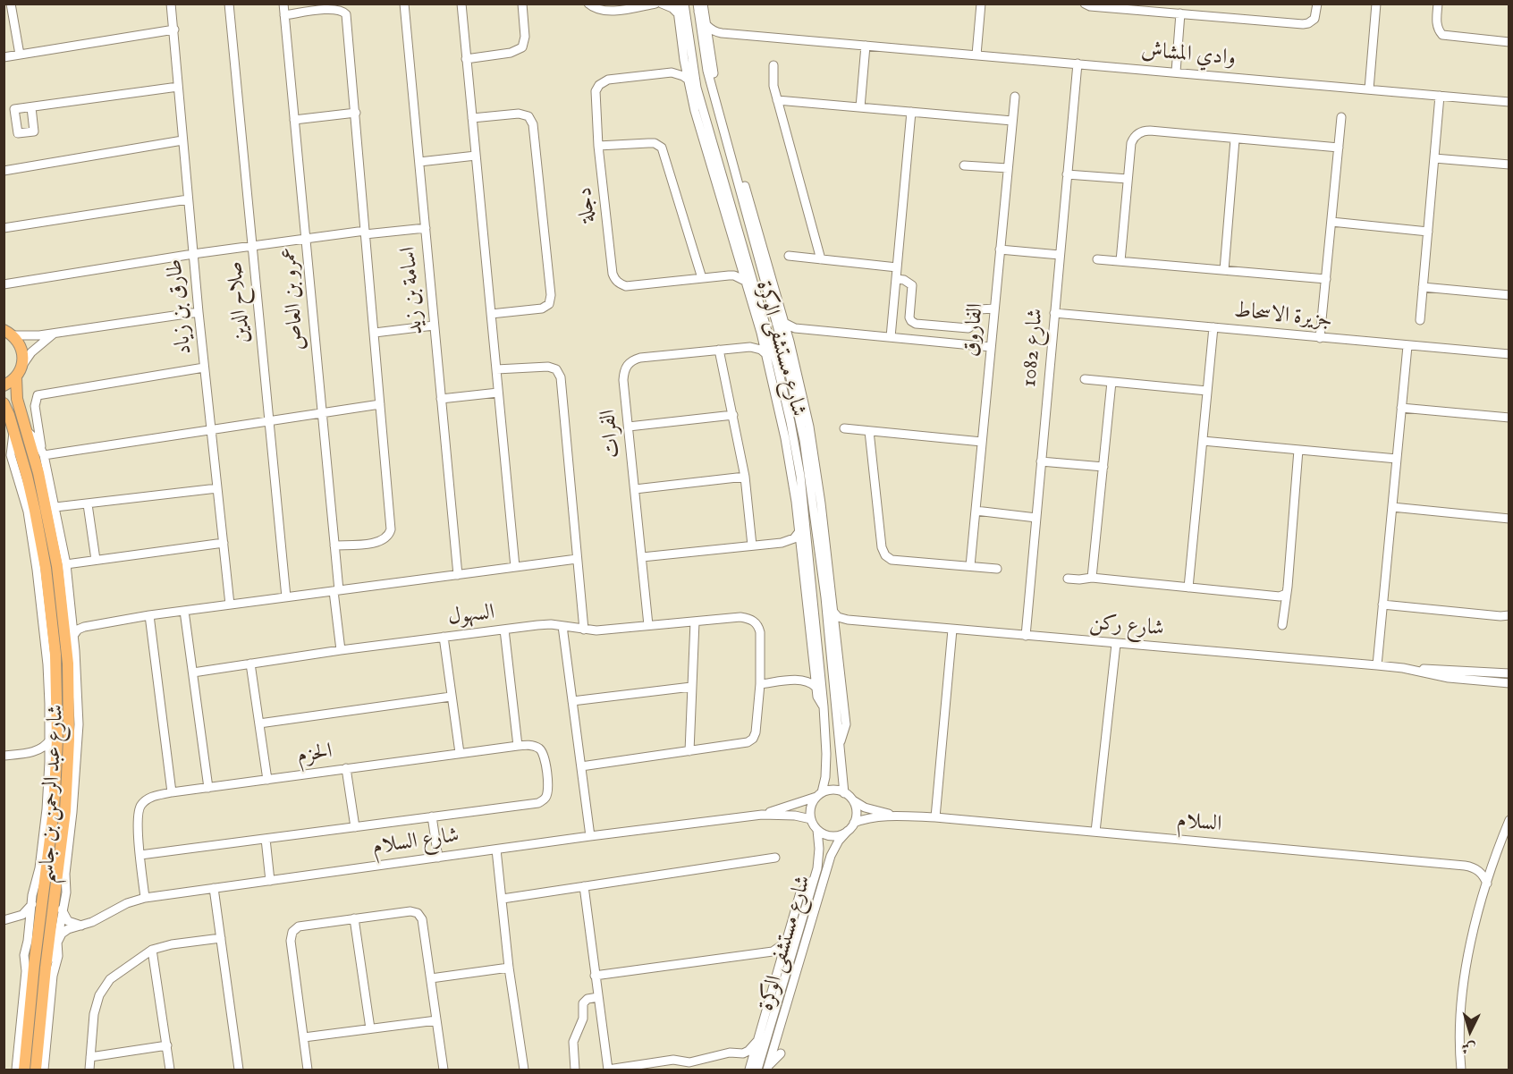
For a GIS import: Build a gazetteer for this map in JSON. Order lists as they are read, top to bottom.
{
  "streets": {
    "main road": ["شارع عبد الرحمن بن جاسم"],
    "street": [
      "وادي المشاش",
      "دجلة",
      "اسامة بن زيد",
      "عمرو بن العاص",
      "صلاح الدين",
      "طارق بن زياد",
      "جزيرة الاسحاط",
      "الفاروق",
      "شارع 1082",
      "شارع مستشفى الوكرة",
      "الفرات",
      "السهول",
      "شارع ركن",
      "الحزم",
      "السلام",
      "شارع السلام"
    ]
  },
  "crossings": [
    ["وادي المشاش", "شارع 1082"],
    ["وادي المشاش", "شارع مستشفى الوكرة"],
    ["دجلة", "شارع مستشفى الوكرة"],
    ["عمرو بن العاص", "السهول"],
    ["جزيرة الاسحاط", "شارع 1082"],
    ["شارع 1082", "شارع ركن"],
    ["شارع مستشفى الوكرة", "الفرات"],
    ["شارع مستشفى الوكرة", "شارع ركن"],
    ["شارع مستشفى الوكرة", "السلام"],
    ["شارع مستشفى الوكرة", "شارع السلام"],
    ["الفرات", "السهول"],
    ["الحزم", "شارع السلام"],
    ["شارع عبد الرحمن بن جاسم", "شارع السلام"],
    ["السلام", "شارع السلام"]
  ],
  "north": "bottom"
}
